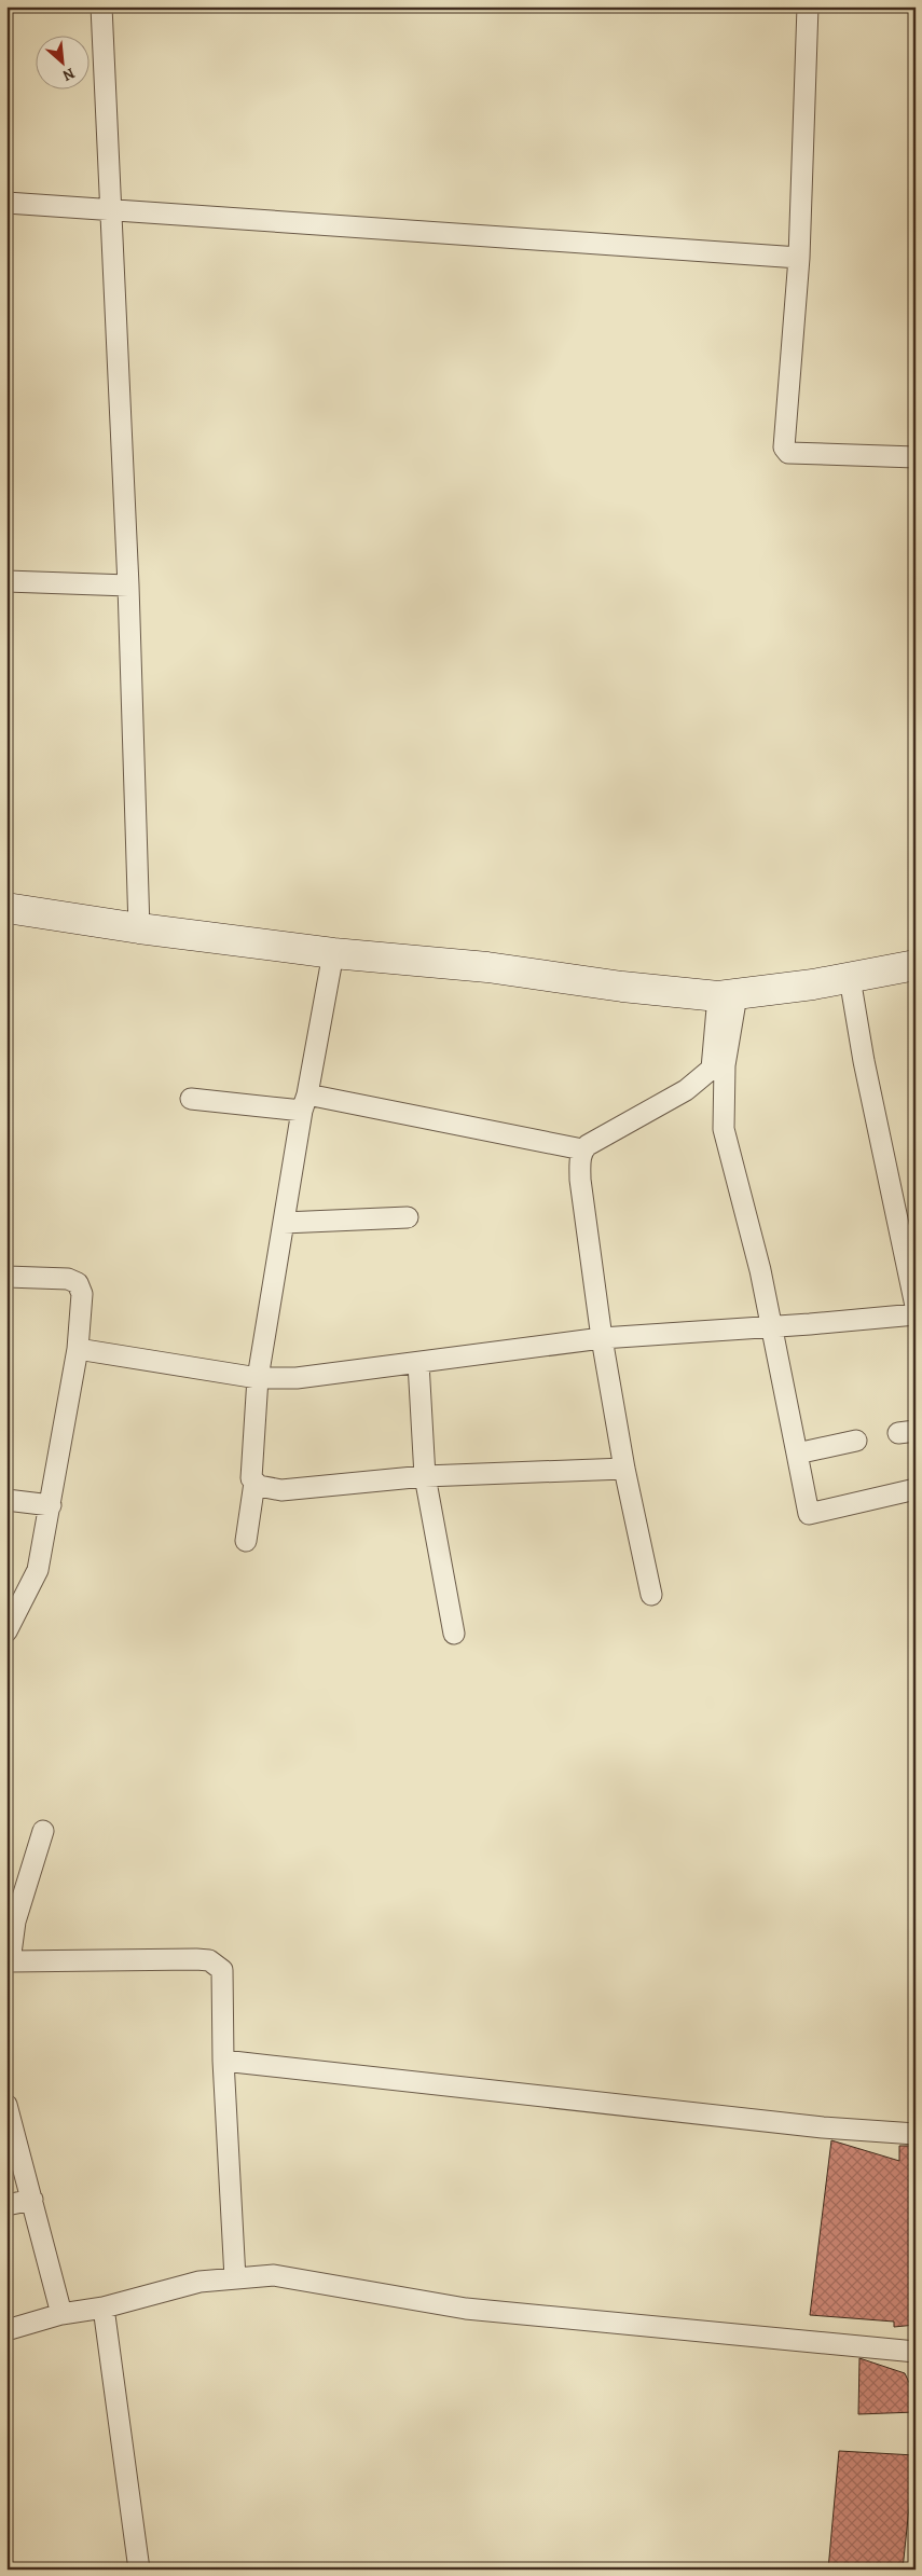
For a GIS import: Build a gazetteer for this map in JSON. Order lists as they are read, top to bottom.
{
  "north": "bottom right"
}
